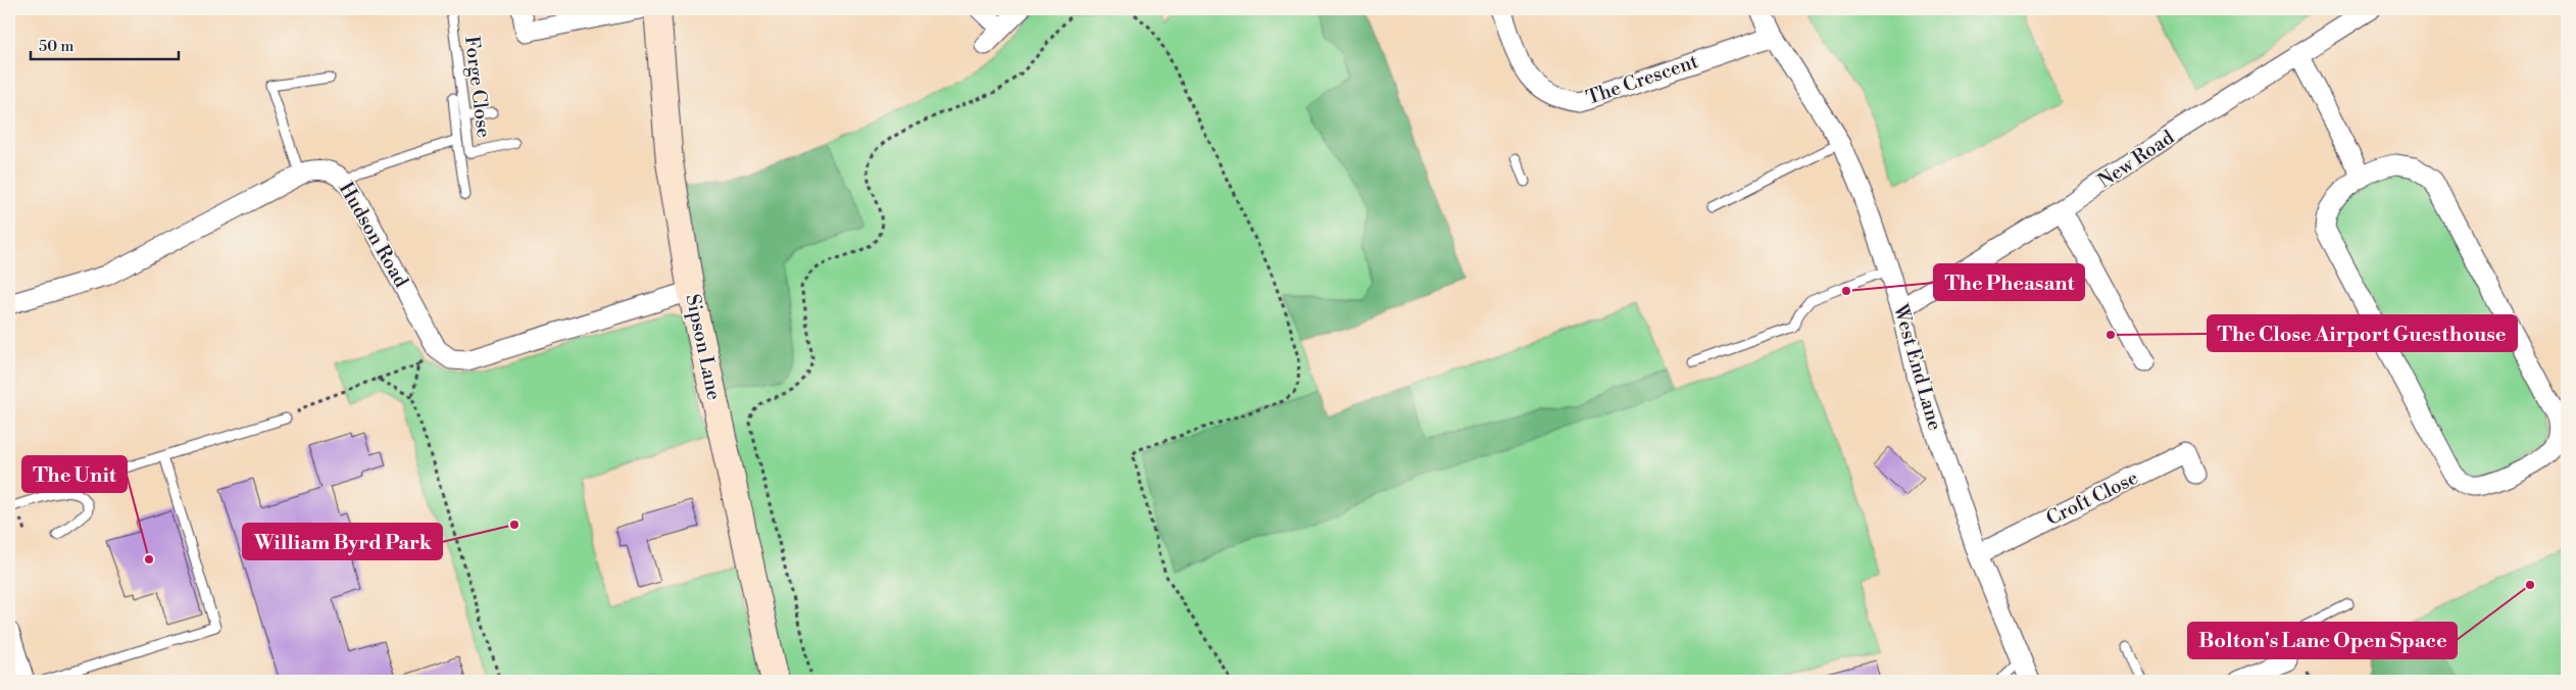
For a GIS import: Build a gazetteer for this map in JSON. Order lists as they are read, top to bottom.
{
  "streets": {
    "street": [
      "The Crescent",
      "New Road",
      "Hudson Road",
      "Sipson Lane",
      "West End Lane",
      "Croft Close"
    ],
    "lane": ["Forge Close"]
  },
  "crossings": [
    ["The Crescent", "West End Lane"],
    ["New Road", "West End Lane"],
    ["West End Lane", "Croft Close"]
  ],
  "places": [
    "The Pheasant",
    "The Close Airport Guesthouse",
    "William Byrd Park",
    "The Unit",
    "Bolton's Lane Open Space"
  ],
  "scale_bar": "50 m"
}
